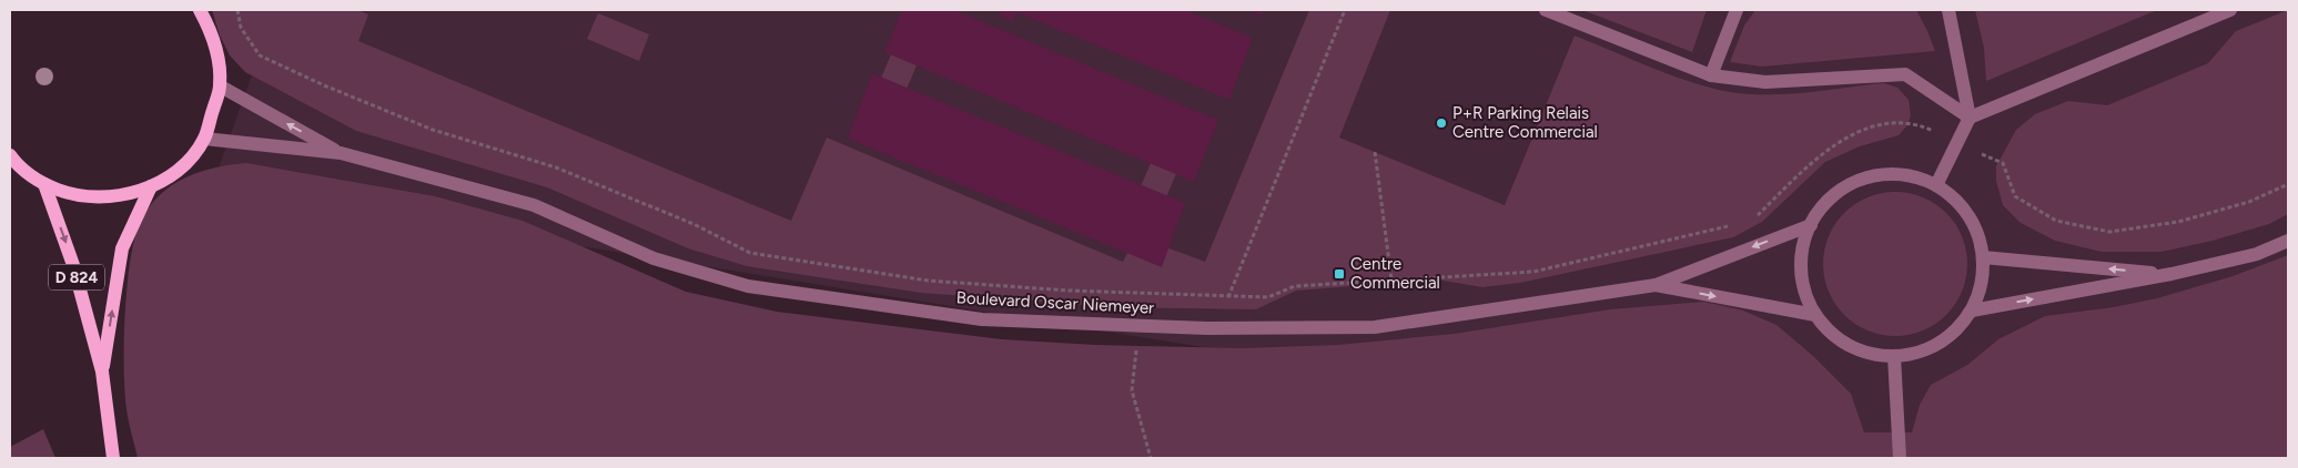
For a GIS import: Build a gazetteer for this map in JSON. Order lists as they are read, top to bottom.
{
  "streets": {
    "main road": ["D 824"],
    "street": ["Boulevard Oscar Niemeyer"]
  },
  "places": {
    "other": ["P+R Parking Relais Centre Commercial"],
    "transit": ["Centre Commercial"]
  }
}
